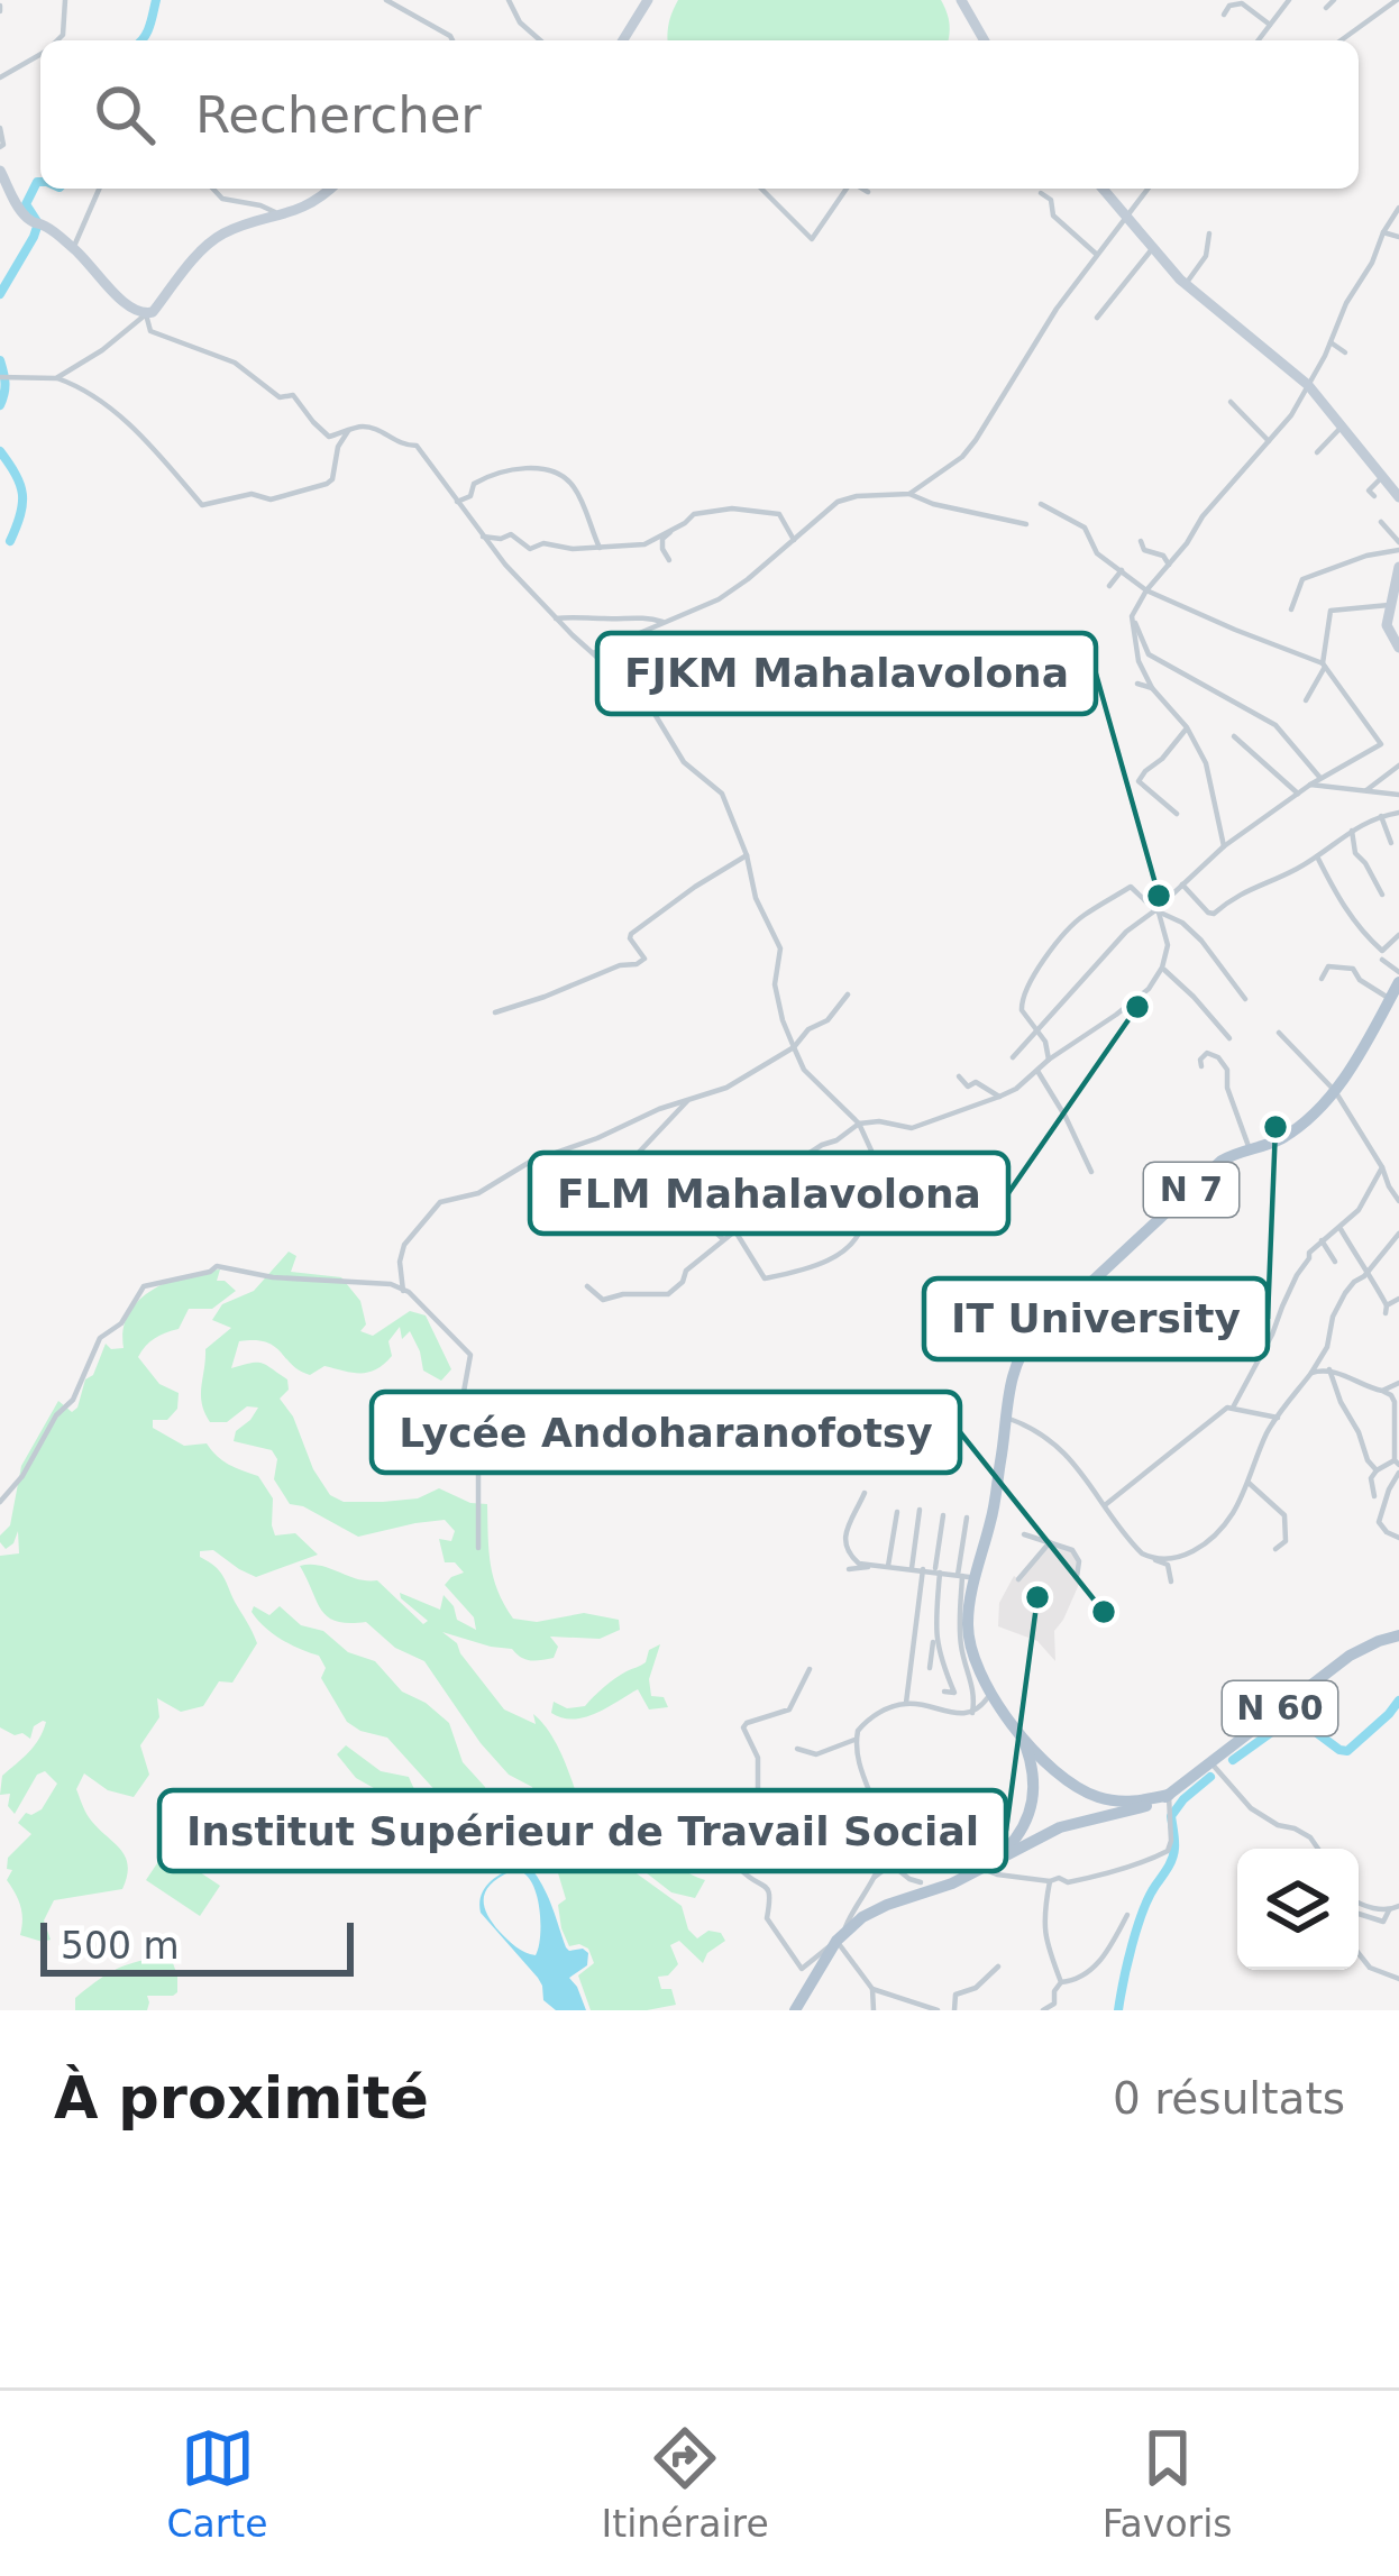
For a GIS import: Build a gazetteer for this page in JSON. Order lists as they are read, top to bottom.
{
  "streets": {
    "main road": ["N 7", "N 60"]
  },
  "places": [
    "FJKM Mahalavolona",
    "FLM Mahalavolona",
    "IT University",
    "Institut Supérieur de Travail Social",
    "Lycée Andoharanofotsy"
  ],
  "scale_bar": "500 m",
  "page": {
    "search": "Rechercher",
    "scale": "500 m",
    "heading": ["À proximité", "0 résultats"],
    "nav": ["Carte", "Itinéraire", "Favoris"]
  }
}
